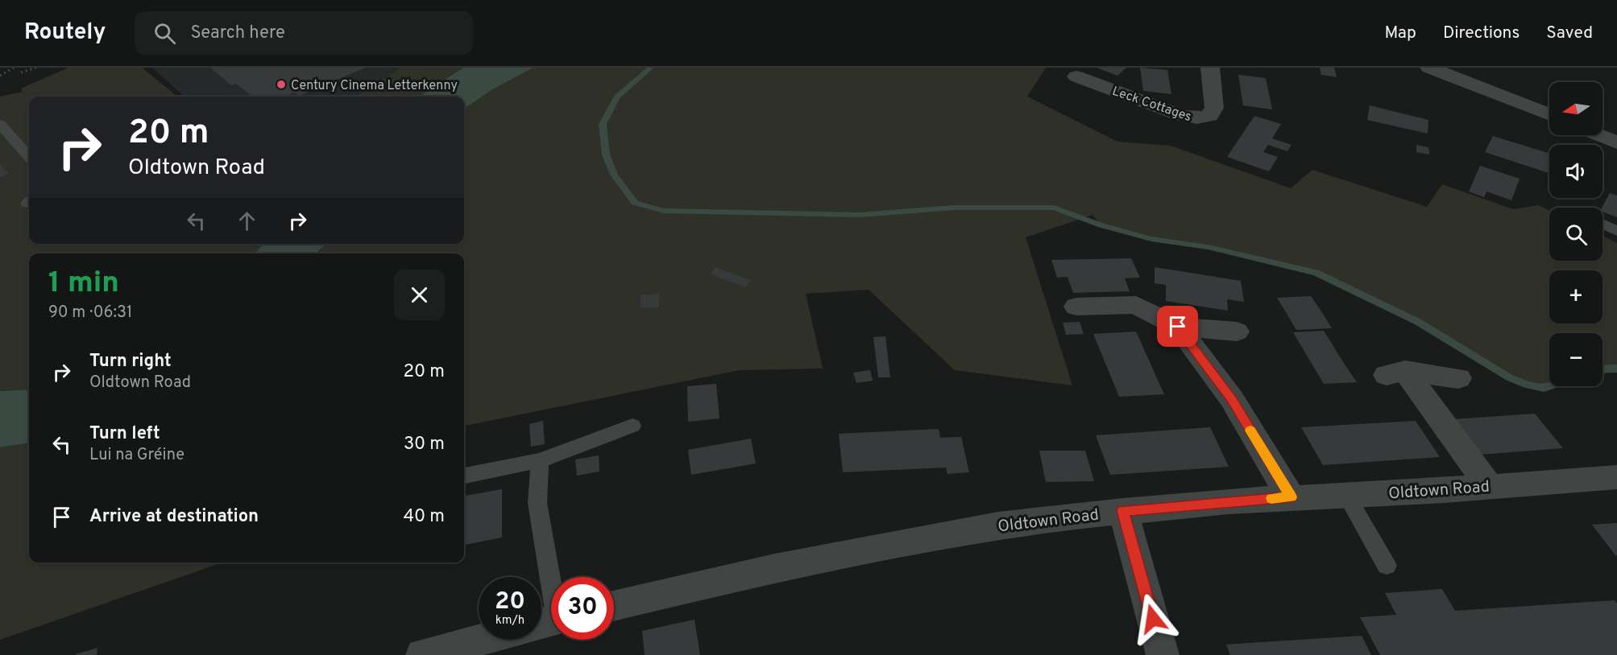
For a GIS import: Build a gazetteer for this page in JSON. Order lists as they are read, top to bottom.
{
  "streets": {
    "street": ["Leck Cottages", "Oldtown Road"]
  },
  "places": ["Century Cinema Letterkenny"],
  "north": "left",
  "page": {
    "header": "Routely",
    "search": "Search here",
    "nav": ["Map", "Directions", "Saved"],
    "map_buttons": ["+", "−"],
    "turn": ["20 m", "Oldtown Road"],
    "heading": ["1 min", "90 m · 06:31"],
    "list": [
      {
        "name": "Turn right",
        "note": "Oldtown Road",
        "value": "20 m"
      },
      {
        "name": "Turn left",
        "note": "Lui na Gréine",
        "value": "30 m"
      },
      {
        "name": "Arrive at destination",
        "value": "40 m"
      }
    ],
    "speed": "20 km/h",
    "limit": "30"
  }
}
